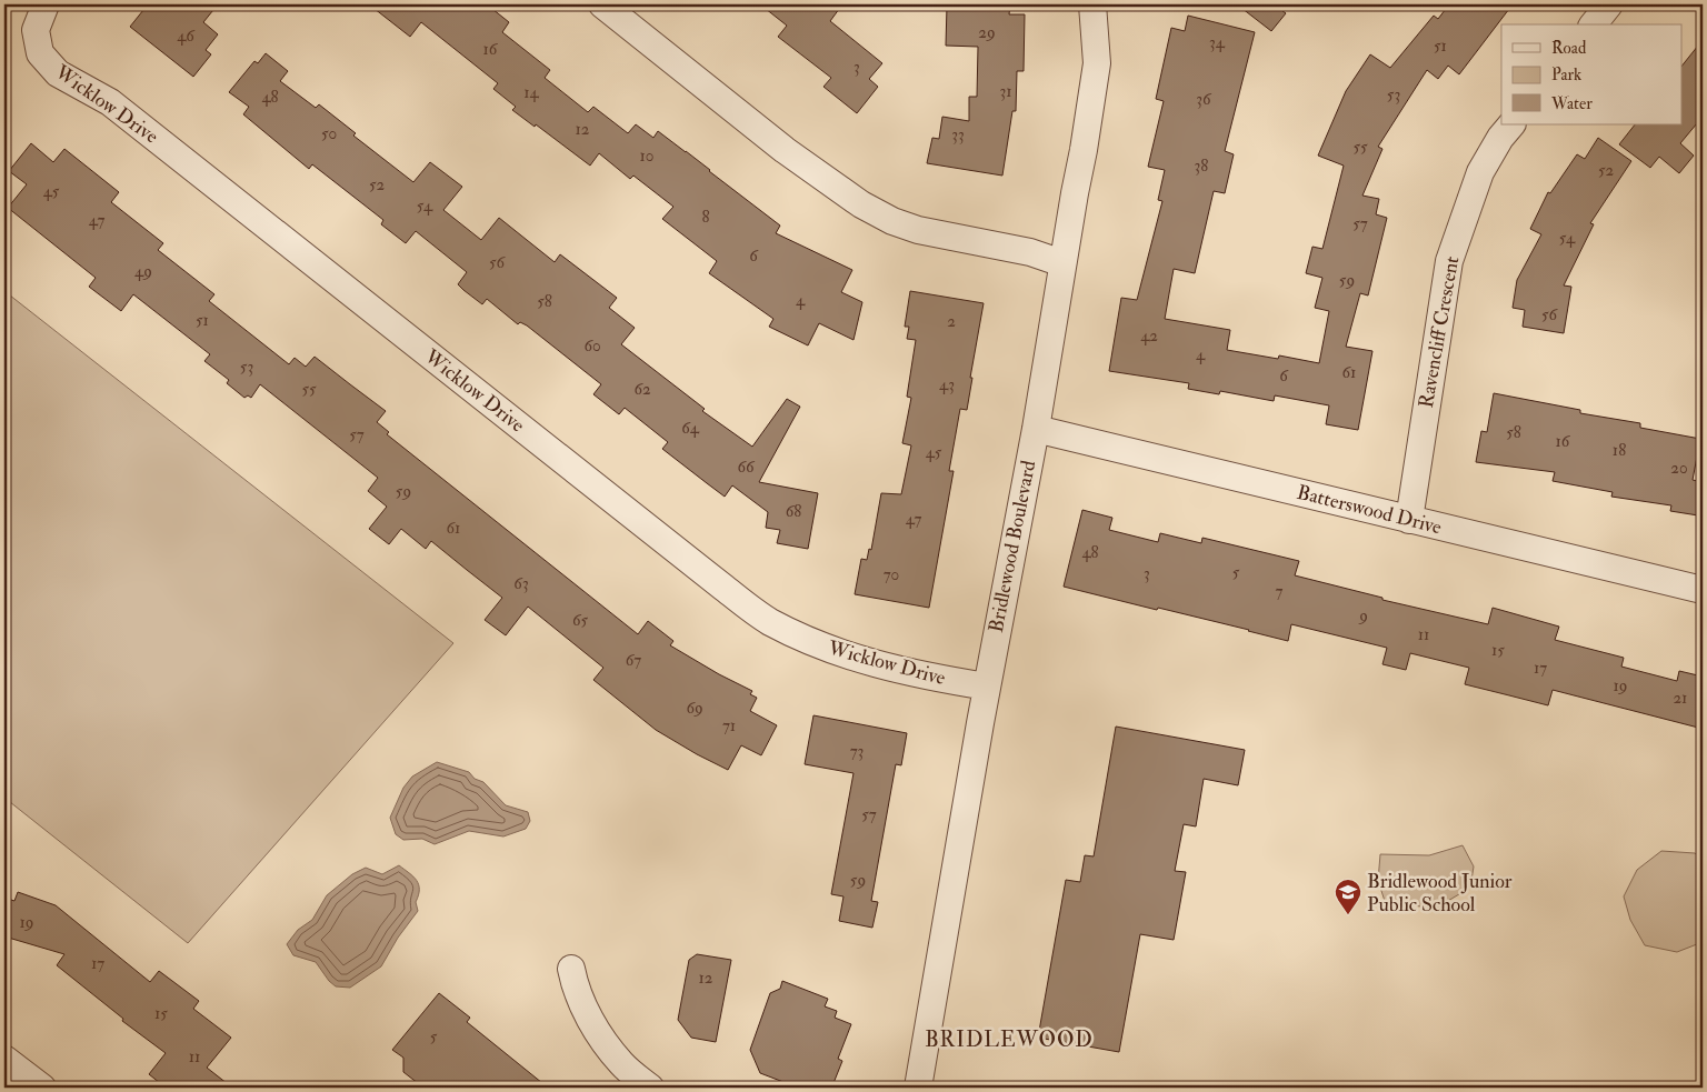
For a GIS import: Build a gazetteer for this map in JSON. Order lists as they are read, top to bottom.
{
  "streets": {
    "street": [
      "Wicklow Drive",
      "Ravencliff Crescent",
      "Batterswood Drive",
      "Bridlewood Boulevard"
    ]
  },
  "crossings": [
    ["Wicklow Drive", "Bridlewood Boulevard"],
    ["Ravencliff Crescent", "Batterswood Drive"],
    ["Batterswood Drive", "Bridlewood Boulevard"]
  ],
  "districts": ["BRIDLEWOOD"],
  "places": {
    "school or university": ["Bridlewood Junior Public School"]
  },
  "house_numbers": [
    "29",
    "46",
    "34",
    "51",
    "16",
    "3",
    "31",
    "14",
    "53",
    "48",
    "36",
    "12",
    "50",
    "33",
    "55",
    "10",
    "38",
    "52",
    "52",
    "45",
    "54",
    "8",
    "47",
    "57",
    "54",
    "6",
    "56",
    "49",
    "59",
    "4",
    "58",
    "56",
    "51",
    "2",
    "42",
    "60",
    "4",
    "53",
    "61",
    "6",
    "43",
    "55",
    "62",
    "64",
    "58",
    "57",
    "16",
    "18",
    "45",
    "66",
    "20",
    "59",
    "68",
    "47",
    "61",
    "48",
    "5",
    "3",
    "70",
    "63",
    "7",
    "9",
    "65",
    "11",
    "15",
    "67",
    "17",
    "19",
    "21",
    "69",
    "71",
    "73",
    "57",
    "59",
    "19",
    "17",
    "12",
    "15",
    "5",
    "11"
  ],
  "legend": ["Road", "Park", "Water"]
}
